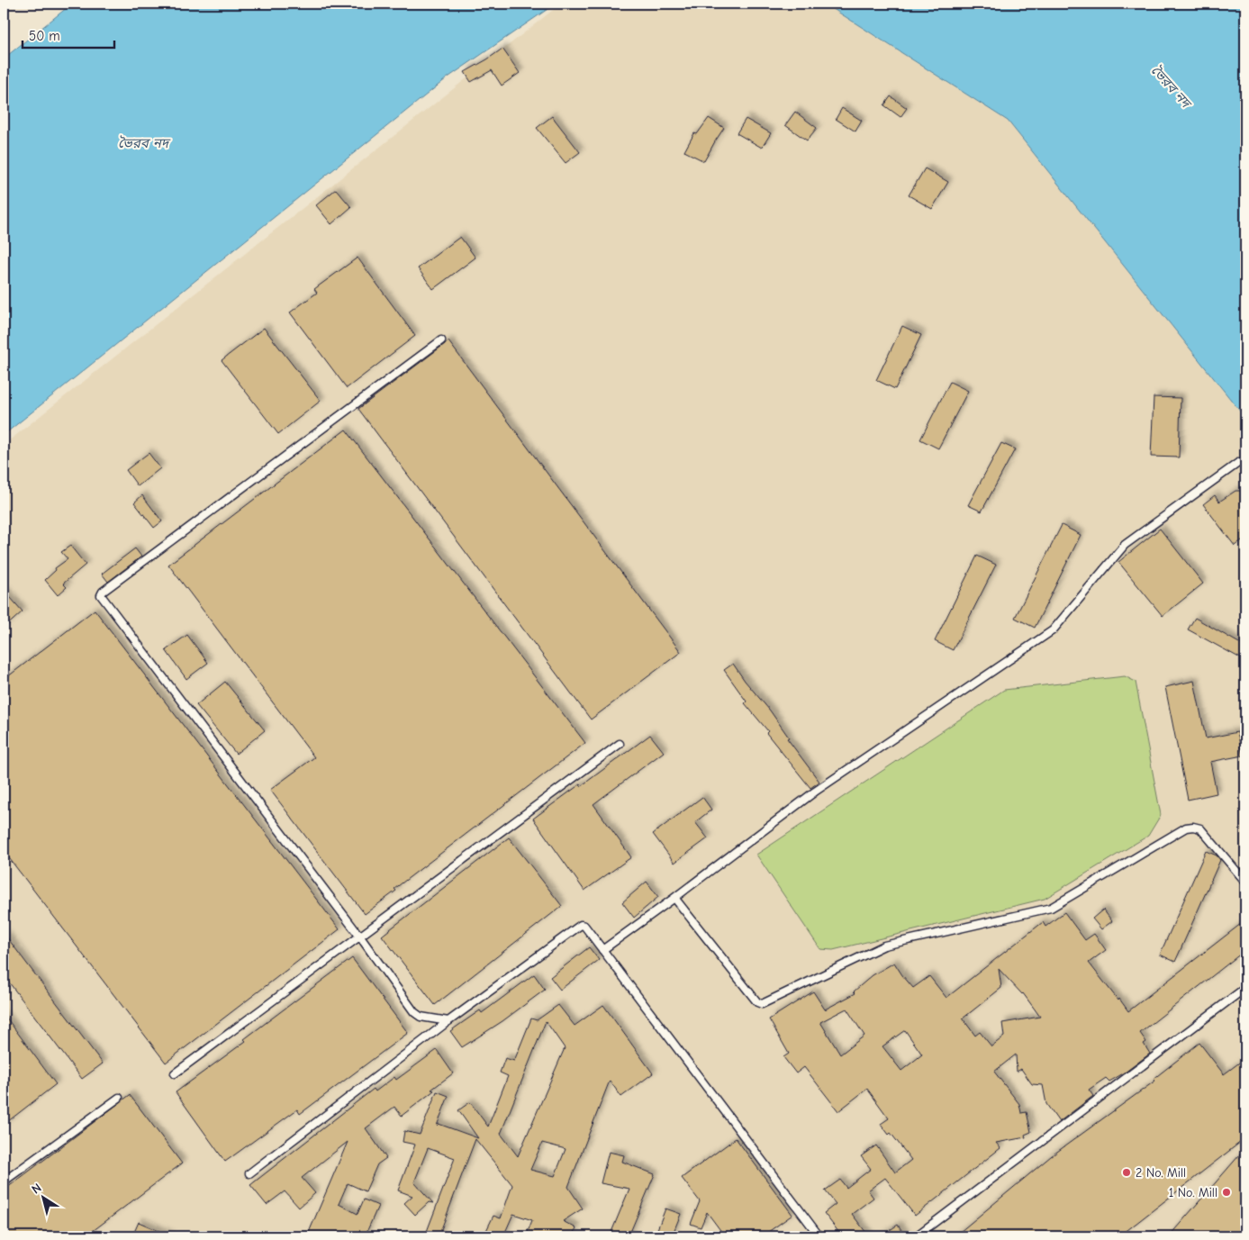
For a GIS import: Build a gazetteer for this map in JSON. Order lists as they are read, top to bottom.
{
  "water": ["ভৈরব নদ"],
  "places": ["2 No. Mill", "1 No. Mill"],
  "scale_bar": "50 m",
  "north": "top left"
}
